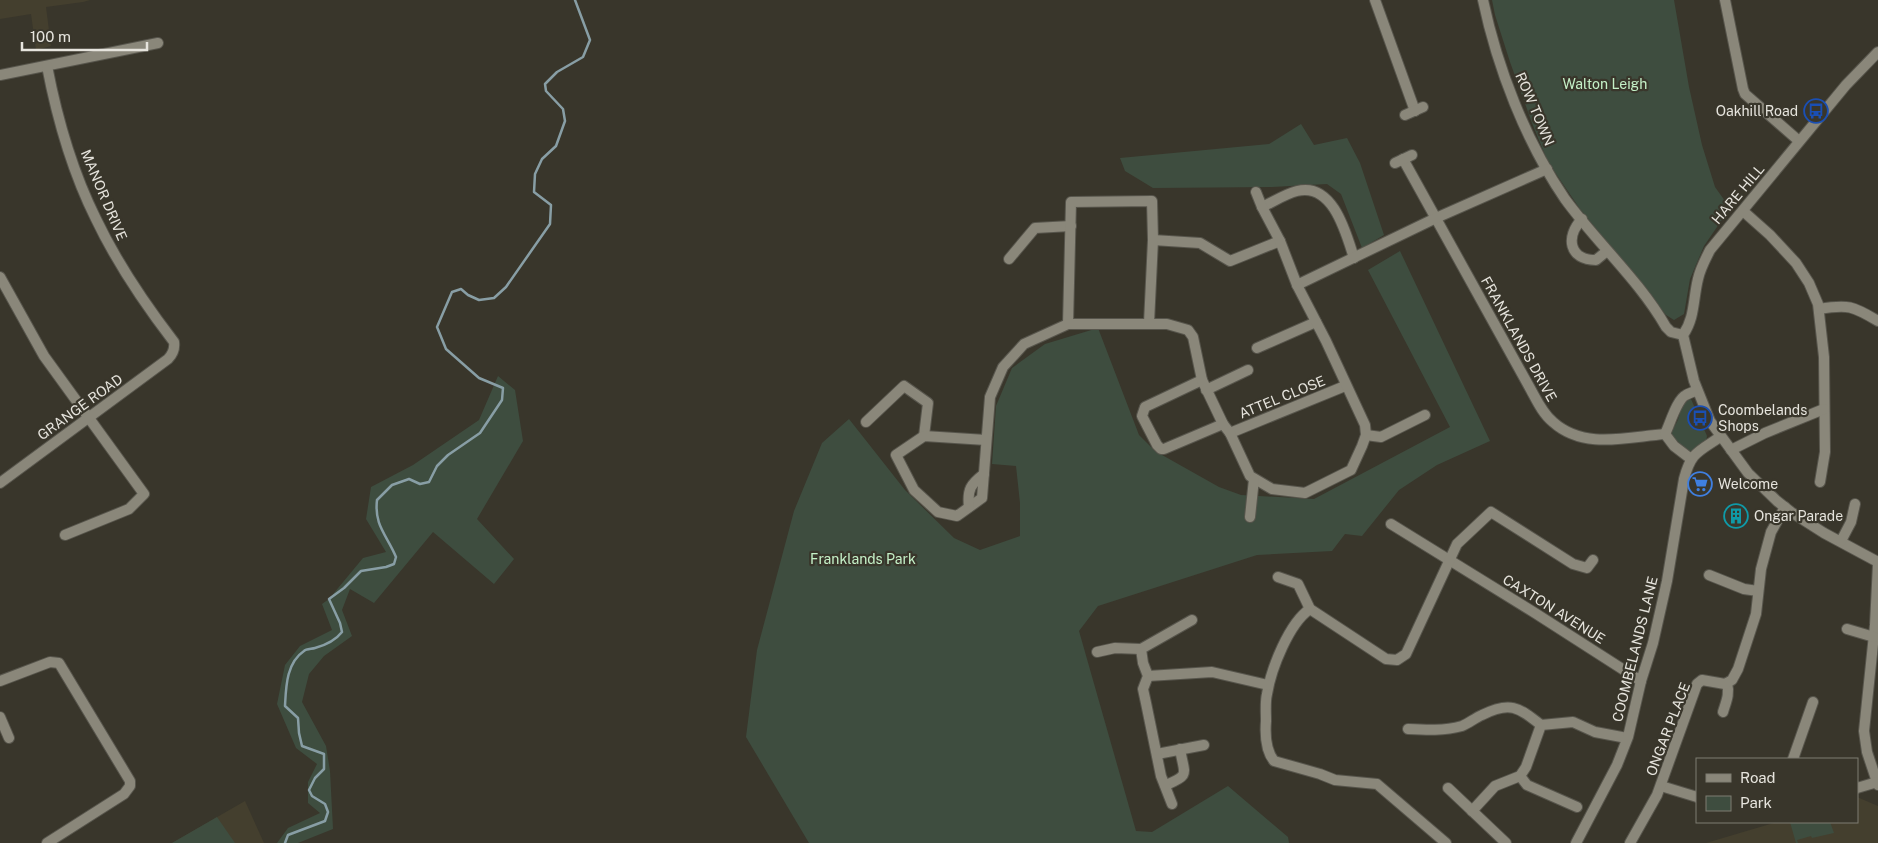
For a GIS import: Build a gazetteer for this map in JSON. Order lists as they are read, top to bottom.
{
  "streets": {
    "street": [
      "ROW TOWN",
      "HARE HILL",
      "MANOR DRIVE",
      "FRANKLANDS DRIVE",
      "ATTEL CLOSE",
      "GRANGE ROAD",
      "CAXTON AVENUE",
      "COOMBELANDS LANE",
      "ONGAR PLACE"
    ]
  },
  "crossings": [
    ["ROW TOWN", "HARE HILL"],
    ["MANOR DRIVE", "GRANGE ROAD"],
    ["CAXTON AVENUE", "COOMBELANDS LANE"]
  ],
  "parks": ["Walton Leigh", "Franklands Park"],
  "places": {
    "bus stop": ["Oakhill Road", "Coombelands Shops"],
    "supermarket": ["Welcome"],
    "building": ["Ongar Parade"]
  },
  "legend": ["Road", "Park"],
  "scale_bar": "100 m"
}
